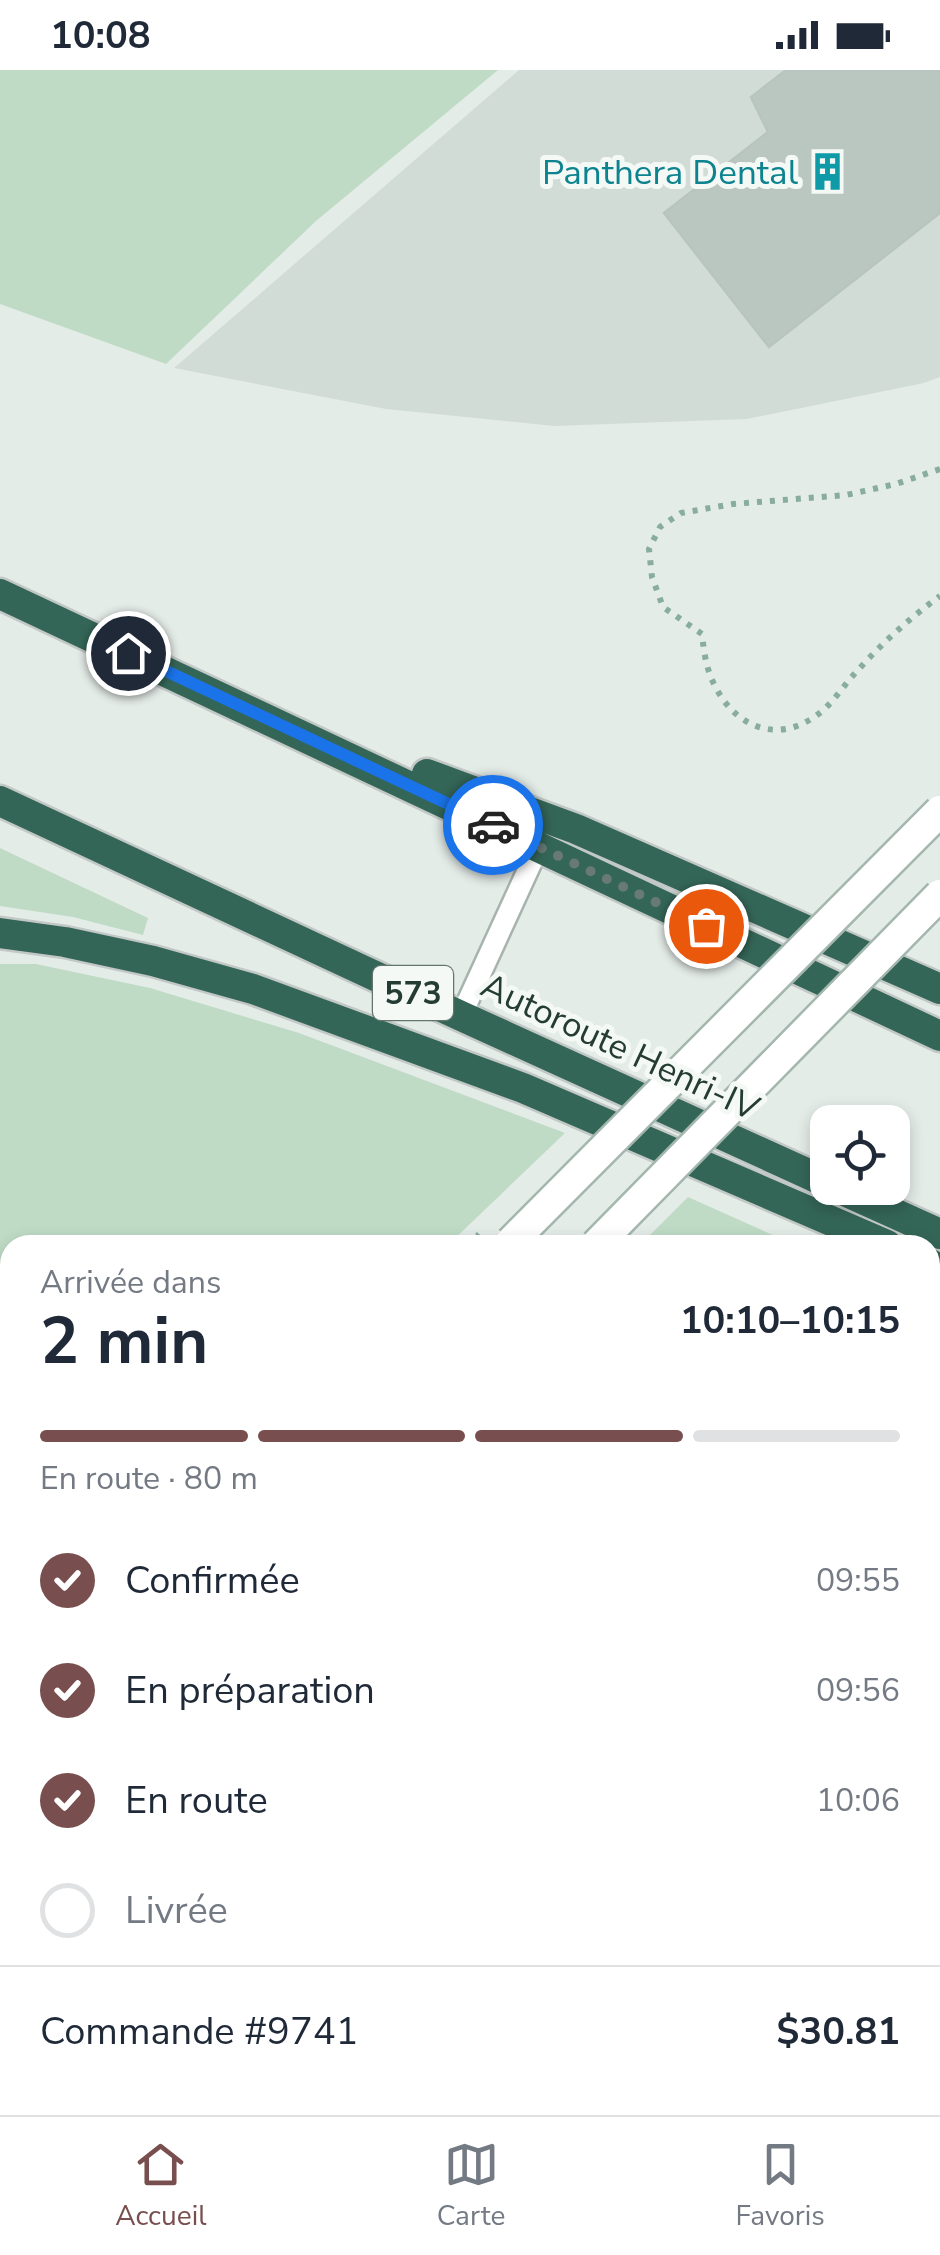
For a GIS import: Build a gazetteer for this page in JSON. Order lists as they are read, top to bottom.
{
  "streets": {
    "highway": ["573", "Autoroute Henri-IV"]
  },
  "places": {
    "building": ["Panthera Dental"]
  },
  "page": {
    "status": "10:08",
    "heading": ["2 min", "Arrivée dans", "10:10–10:15"],
    "panel": ["Commande #9741", "$30.81"],
    "bar": "En route · 80 m",
    "list": [
      ["Confirmée", "09:55"],
      ["En préparation", "09:56"],
      ["En route", "10:06"],
      "Livrée"
    ],
    "tabs": ["Accueil", "Carte", "Favoris"]
  }
}
